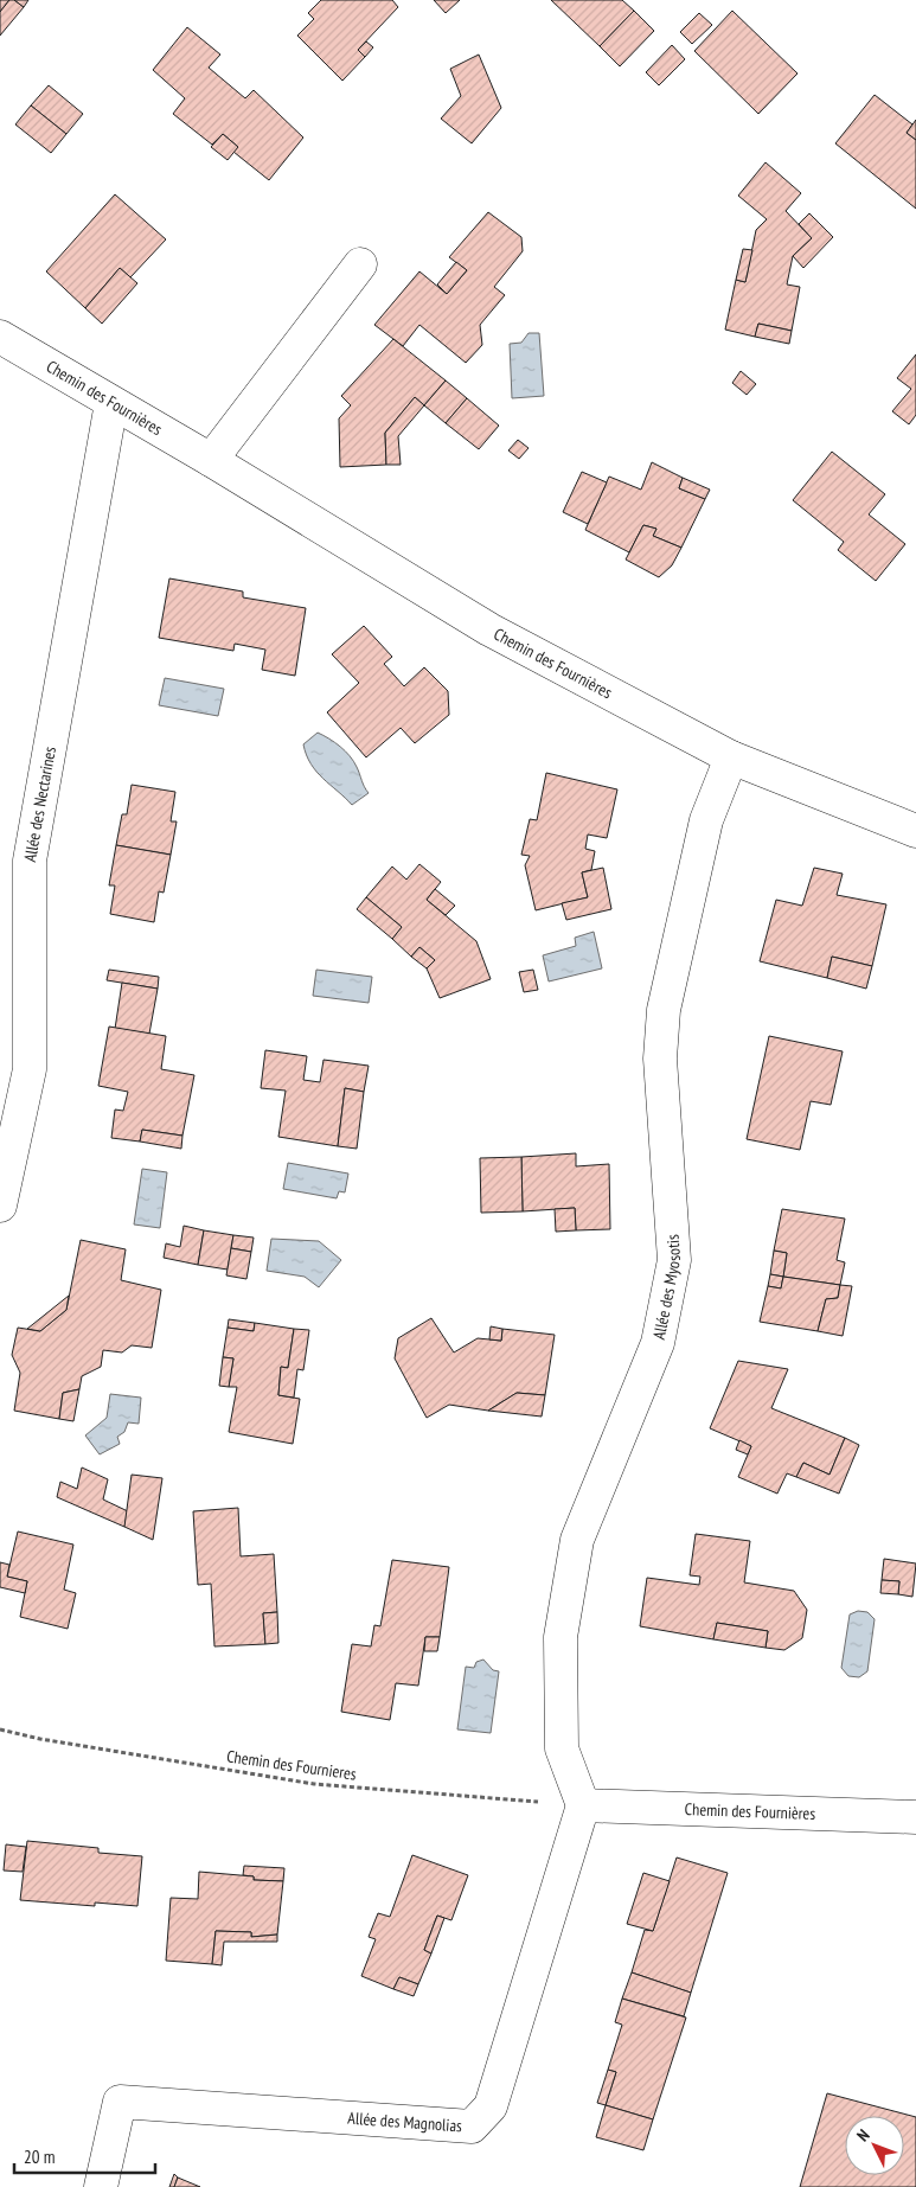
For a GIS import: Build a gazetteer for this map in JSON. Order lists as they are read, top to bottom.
{
  "streets": {
    "street": [
      "Chemin des Fournières",
      "Allée des Nectarines",
      "Allée des Myosotis",
      "Allée des Magnolias"
    ],
    "path": ["Chemin des Fournieres"]
  },
  "crossings": [
    ["Chemin des Fournières", "Allée des Nectarines"],
    ["Chemin des Fournières", "Allée des Myosotis"],
    ["Chemin des Fournières", "Chemin des Fournieres"],
    ["Chemin des Fournières", "Allée des Magnolias"],
    ["Allée des Myosotis", "Chemin des Fournieres"],
    ["Allée des Myosotis", "Allée des Magnolias"],
    ["Chemin des Fournieres", "Allée des Magnolias"]
  ],
  "scale_bar": "20 m",
  "north": "top left"
}
